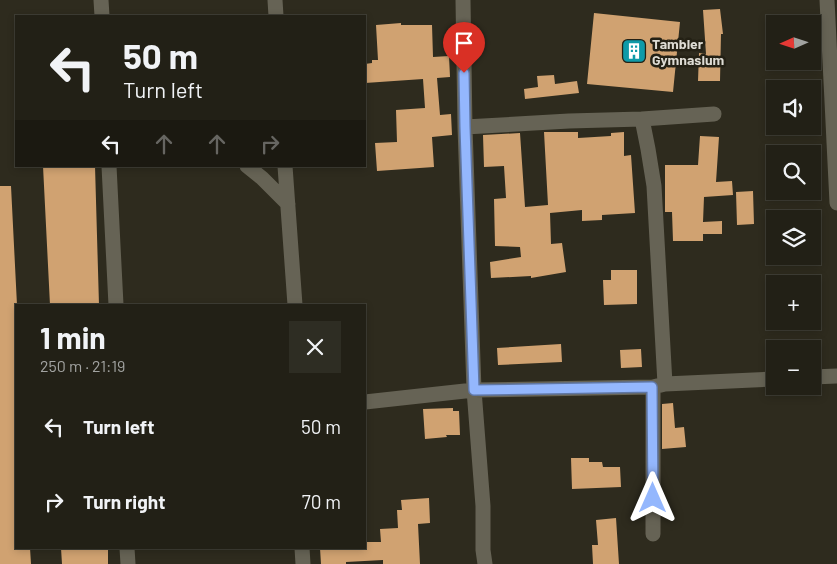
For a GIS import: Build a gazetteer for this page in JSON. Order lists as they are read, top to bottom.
{
  "places": {
    "building": ["Tambler Gymnasium"]
  },
  "north": "left",
  "page": {
    "map_buttons": ["+", "−"],
    "turn": ["50 m", "Turn left"],
    "heading": ["1 min", "250 m · 21:19"],
    "list": [
      {
        "name": "Turn left",
        "value": "50 m"
      },
      {
        "name": "Turn right",
        "value": "70 m"
      }
    ]
  }
}
